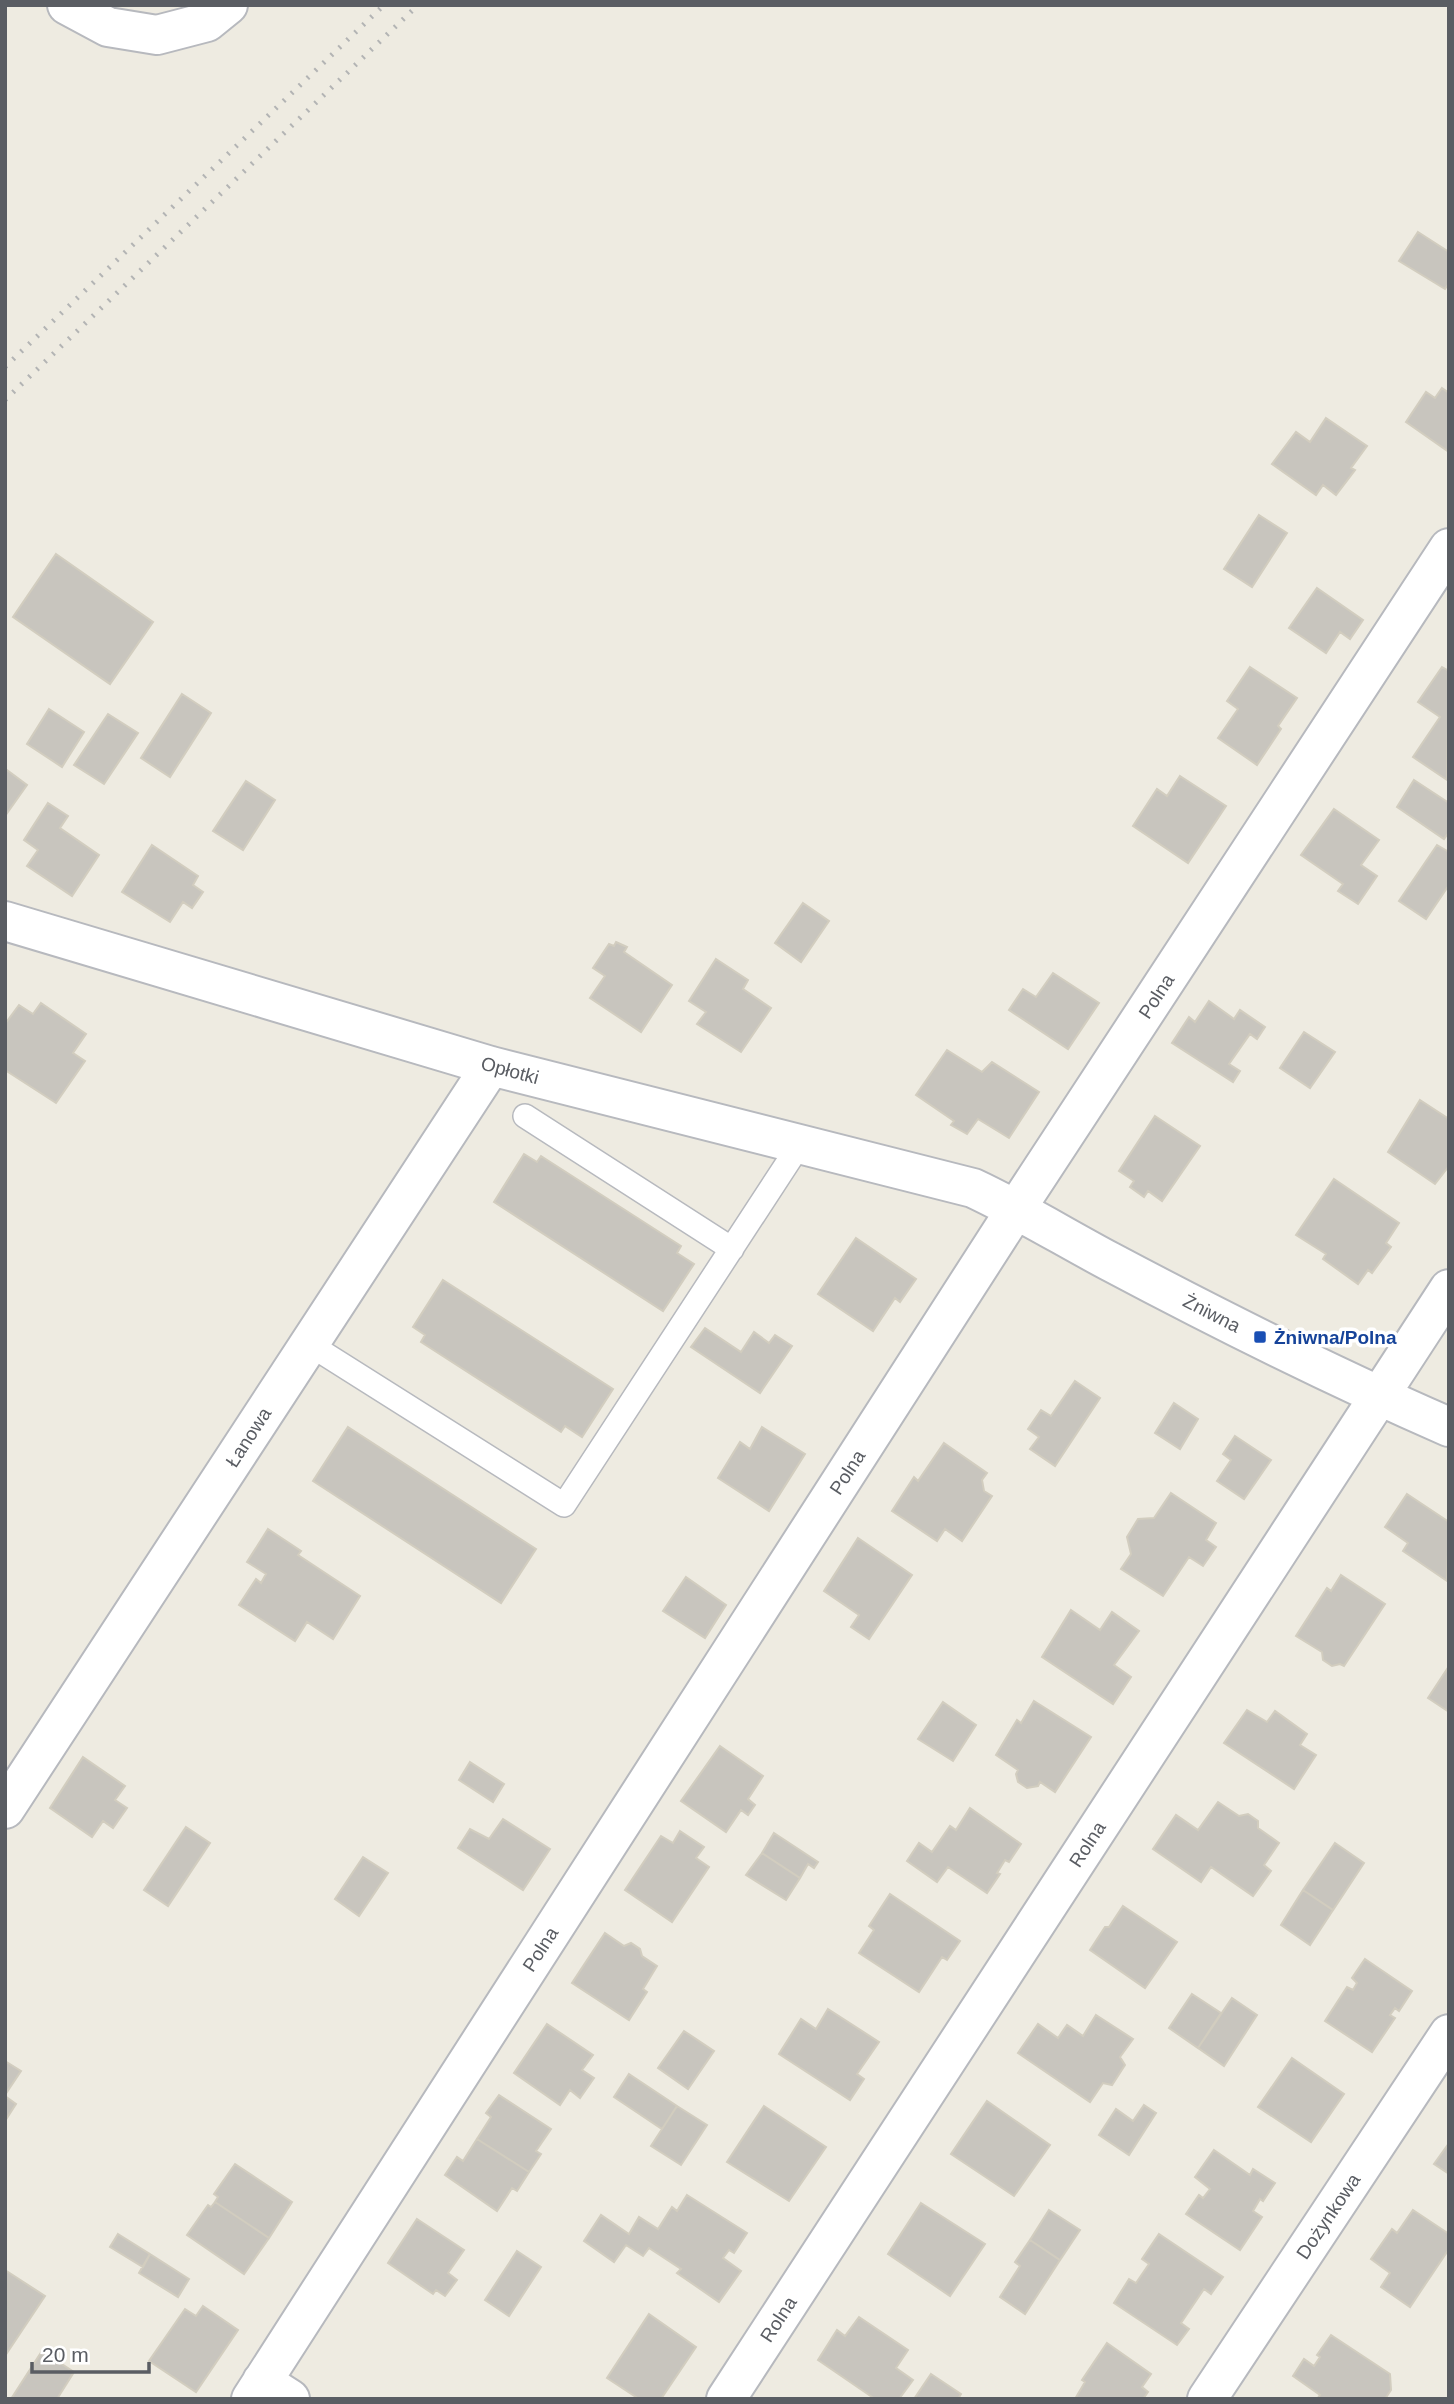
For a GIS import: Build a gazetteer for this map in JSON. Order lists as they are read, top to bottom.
{
  "streets": {
    "street": [
      "Polna",
      "Opłotki",
      "Żniwna",
      "Łanowa",
      "Rolna",
      "Dożynkowa"
    ]
  },
  "crossings": [
    ["Polna", "Opłotki"],
    ["Polna", "Żniwna"],
    ["Opłotki", "Żniwna"],
    ["Opłotki", "Łanowa"],
    ["Żniwna", "Rolna"]
  ],
  "places": {
    "transit": ["Żniwna/Polna"]
  },
  "scale_bar": "20 m"
}
